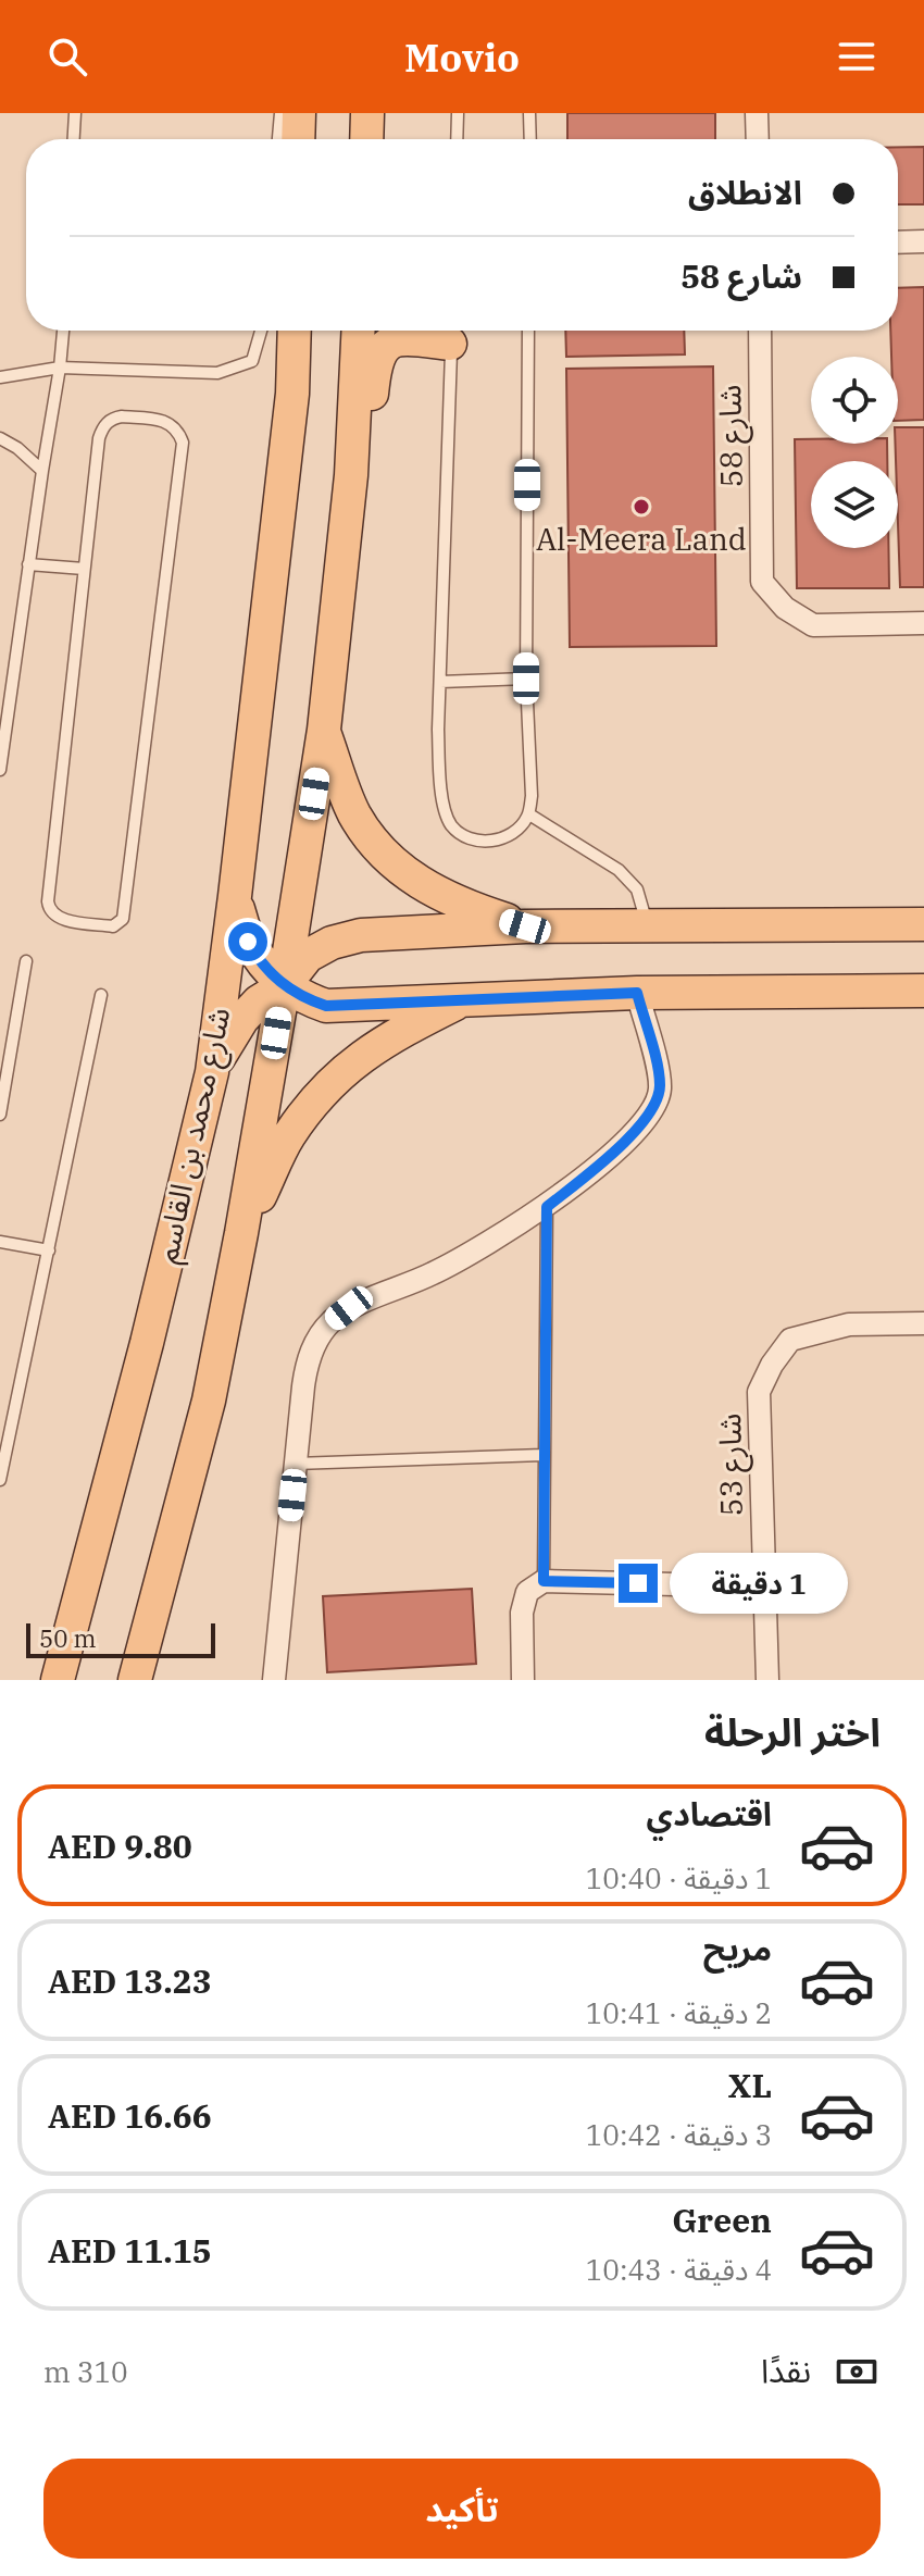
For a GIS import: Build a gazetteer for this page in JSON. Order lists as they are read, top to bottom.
{
  "streets": {
    "main road": ["شارع محمد بن القاسم"],
    "street": ["شارع 58", "شارع 53"]
  },
  "places": ["Al-Meera Land"],
  "scale_bar": "50 m",
  "page": {
    "header": "Movio",
    "banner": ["الانطلاق", "شارع 58"],
    "bubble": "1 دقيقة",
    "scale": "50 m",
    "heading": "اختر الرحلة",
    "list": [
      {
        "name": "اقتصادي",
        "note": "1 دقيقة · 10:40",
        "value": "AED 9.80"
      },
      {
        "name": "مريح",
        "note": "2 دقيقة · 10:41",
        "value": "AED 13.23"
      },
      {
        "name": "XL",
        "note": "3 دقيقة · 10:42",
        "value": "AED 16.66"
      },
      {
        "name": "Green",
        "note": "4 دقيقة · 10:43",
        "value": "AED 11.15"
      }
    ],
    "pay": ["نقدًا", "310 m"],
    "buttons": "تأكيد"
  }
}
